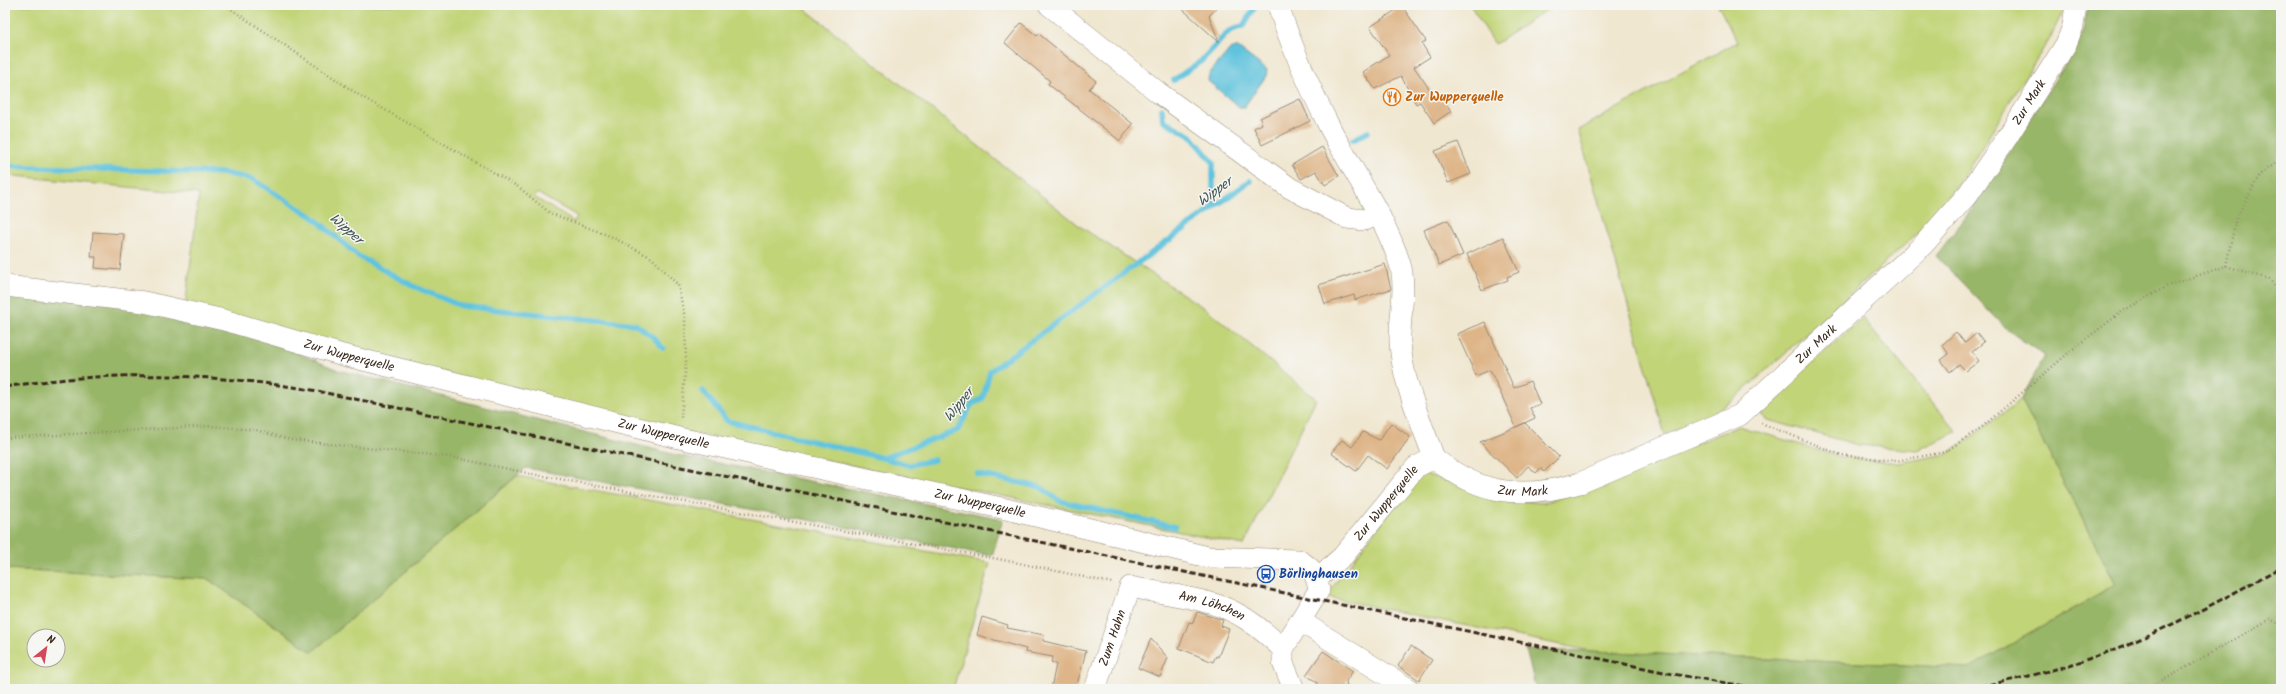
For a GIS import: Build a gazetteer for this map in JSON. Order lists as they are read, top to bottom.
{
  "streets": {
    "street": [
      "Zur Mark",
      "Zur Wupperquelle",
      "Am Löhchen",
      "Zum Hahn"
    ]
  },
  "crossings": [
    ["Zur Mark", "Zur Wupperquelle"],
    ["Am Löhchen", "Zum Hahn"]
  ],
  "water": ["Wipper"],
  "places": {
    "restaurant": ["Zur Wupperquelle"],
    "bus stop": ["Börlinghausen"]
  },
  "north": "top right"
}
